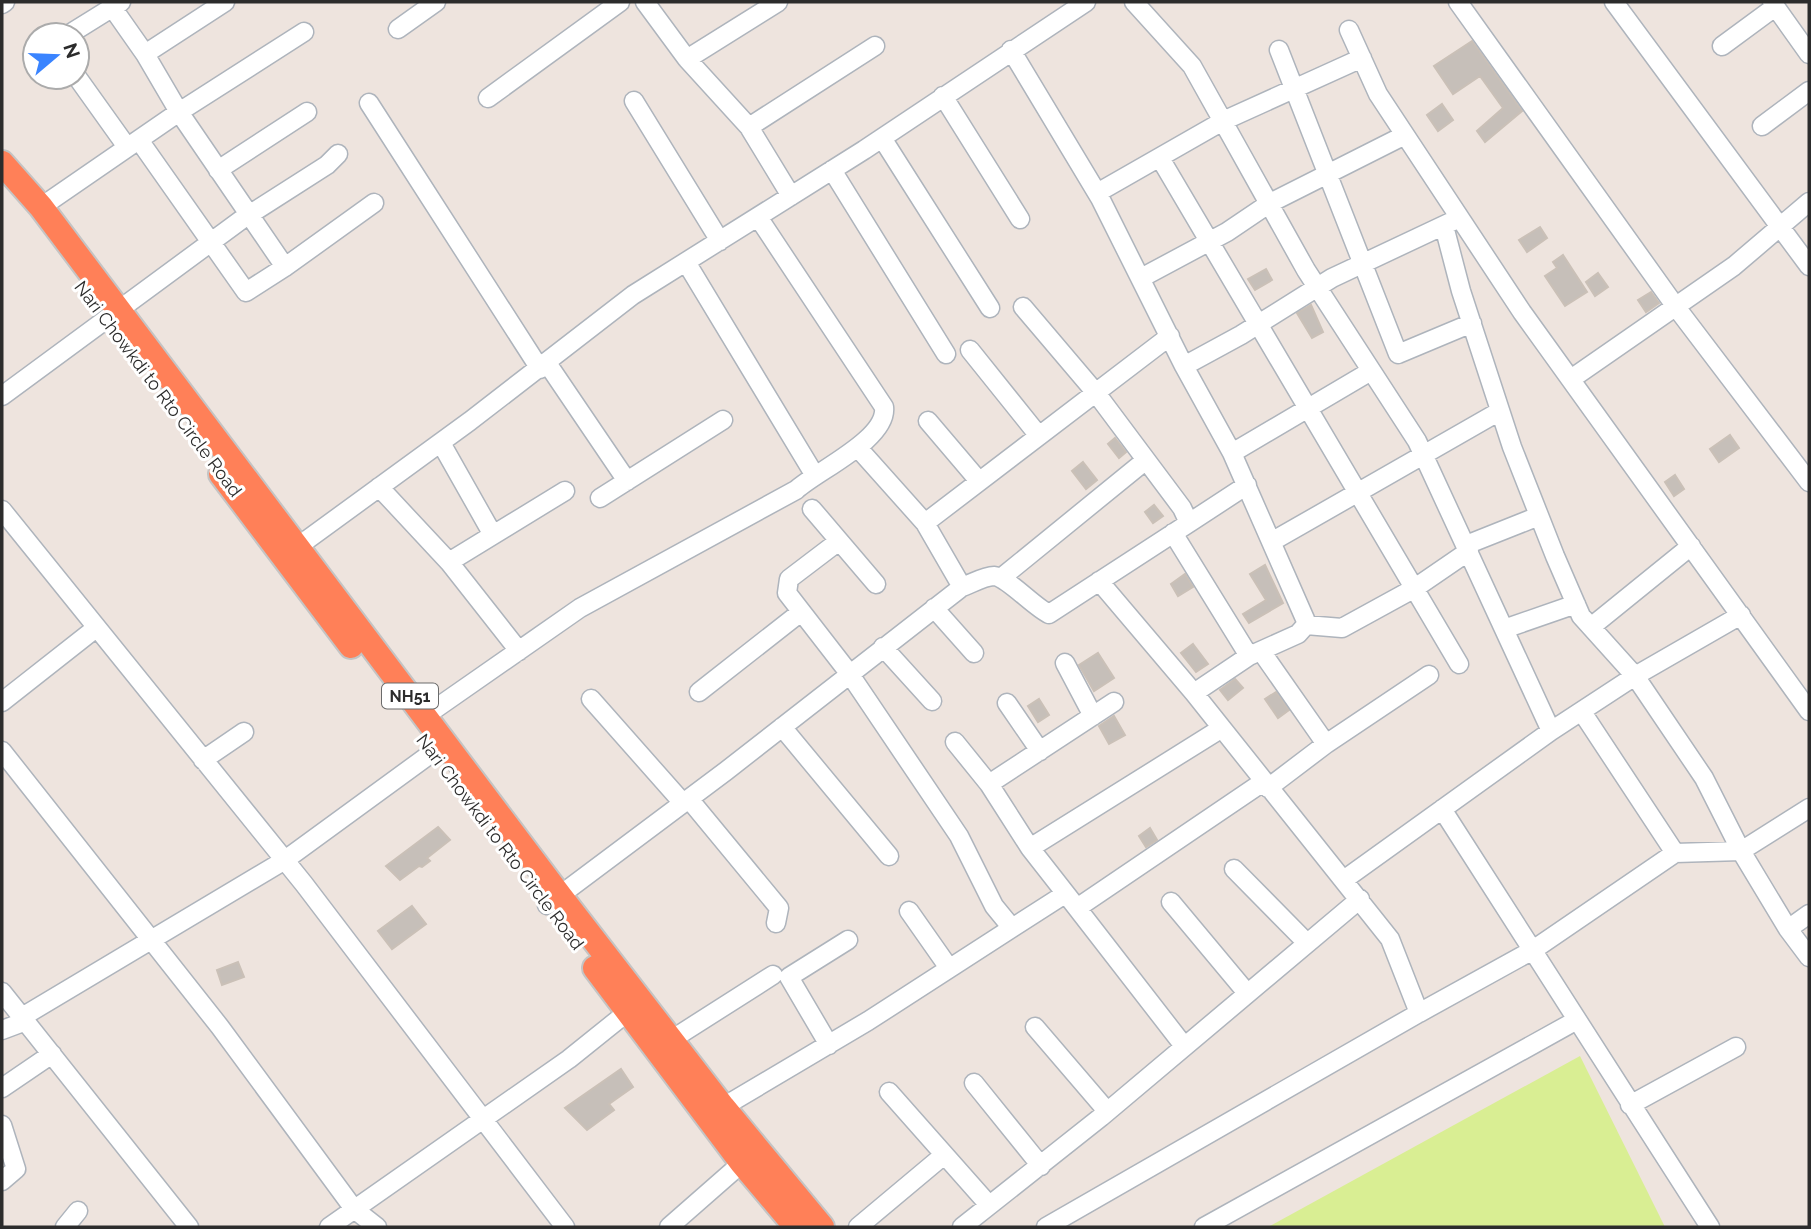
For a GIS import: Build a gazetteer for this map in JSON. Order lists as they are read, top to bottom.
{
  "streets": {
    "highway": ["Nari Chowkdi to Rto Circle Road", "NH51"]
  },
  "crossings": [
    ["Nari Chowkdi to Rto Circle Road", "NH51"]
  ],
  "north": "right"
}
